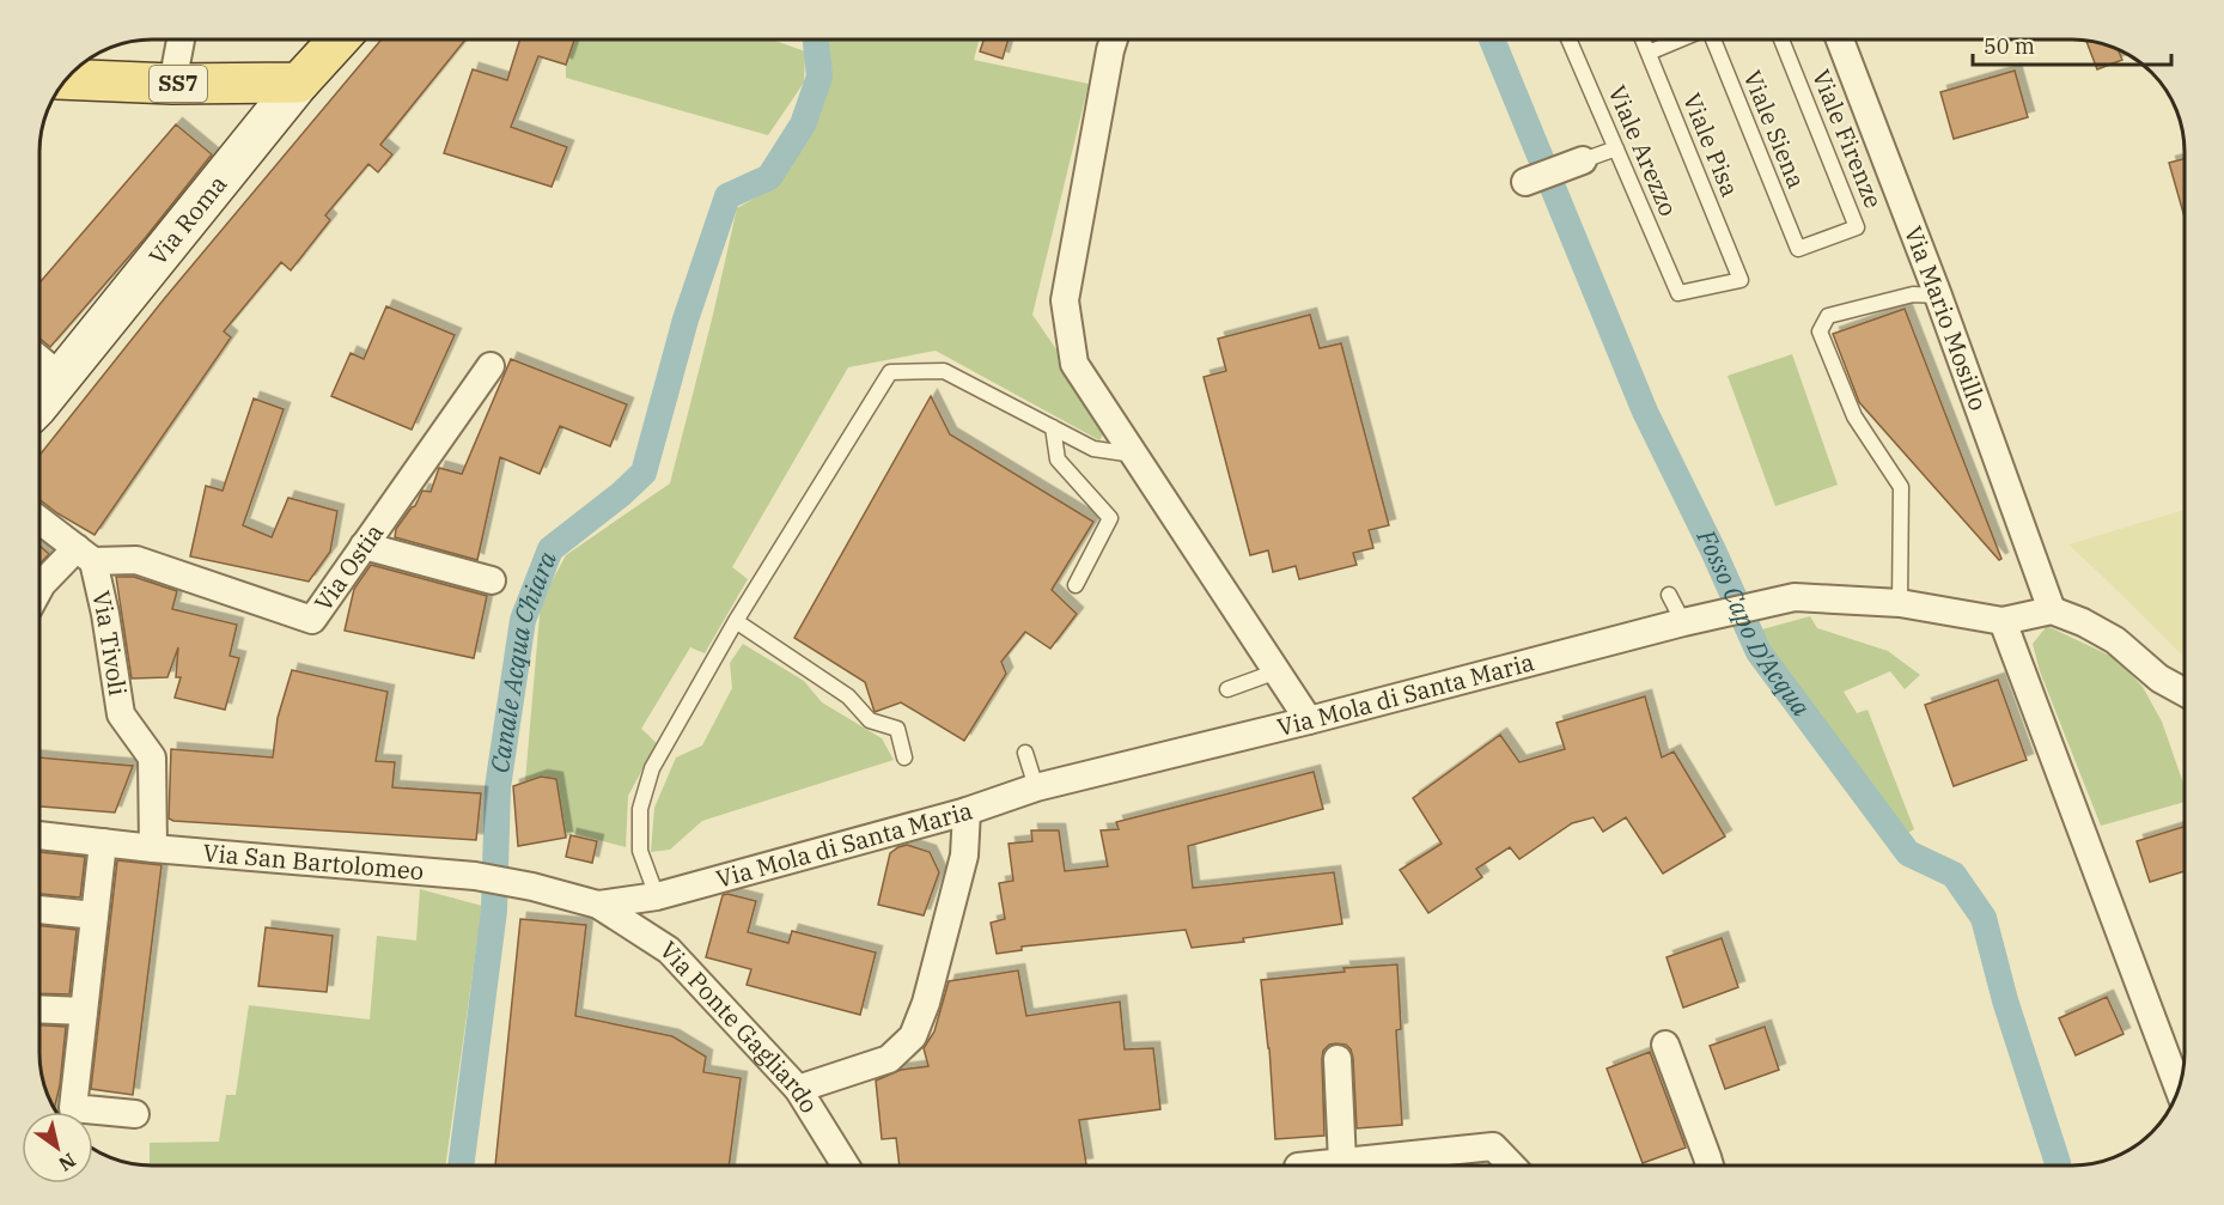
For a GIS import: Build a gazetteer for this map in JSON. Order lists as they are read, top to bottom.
{
  "streets": {
    "main road": ["SS7", "Via Roma"],
    "street": [
      "Via Mario Mosillo",
      "Via Ostia",
      "Via Tivoli",
      "Via Mola di Santa Maria",
      "Via San Bartolomeo",
      "Via Ponte Gagliardo"
    ],
    "lane": [
      "Viale Siena",
      "Viale Firenze",
      "Viale Pisa",
      "Viale Arezzo"
    ]
  },
  "crossings": [
    ["SS7", "Via Roma"],
    ["Viale Siena", "Viale Firenze"],
    ["Viale Pisa", "Viale Arezzo"],
    ["Via Mario Mosillo", "Via Mola di Santa Maria"],
    ["Via Ostia", "Via Tivoli"],
    ["Via Tivoli", "Via San Bartolomeo"],
    ["Via Mola di Santa Maria", "Via San Bartolomeo"],
    ["Via Mola di Santa Maria", "Via Ponte Gagliardo"],
    ["Via San Bartolomeo", "Via Ponte Gagliardo"]
  ],
  "water": ["Fosso Capo D'Acqua", "Canale Acqua Chiara"],
  "scale_bar": "50 m",
  "north": "bottom right"
}
